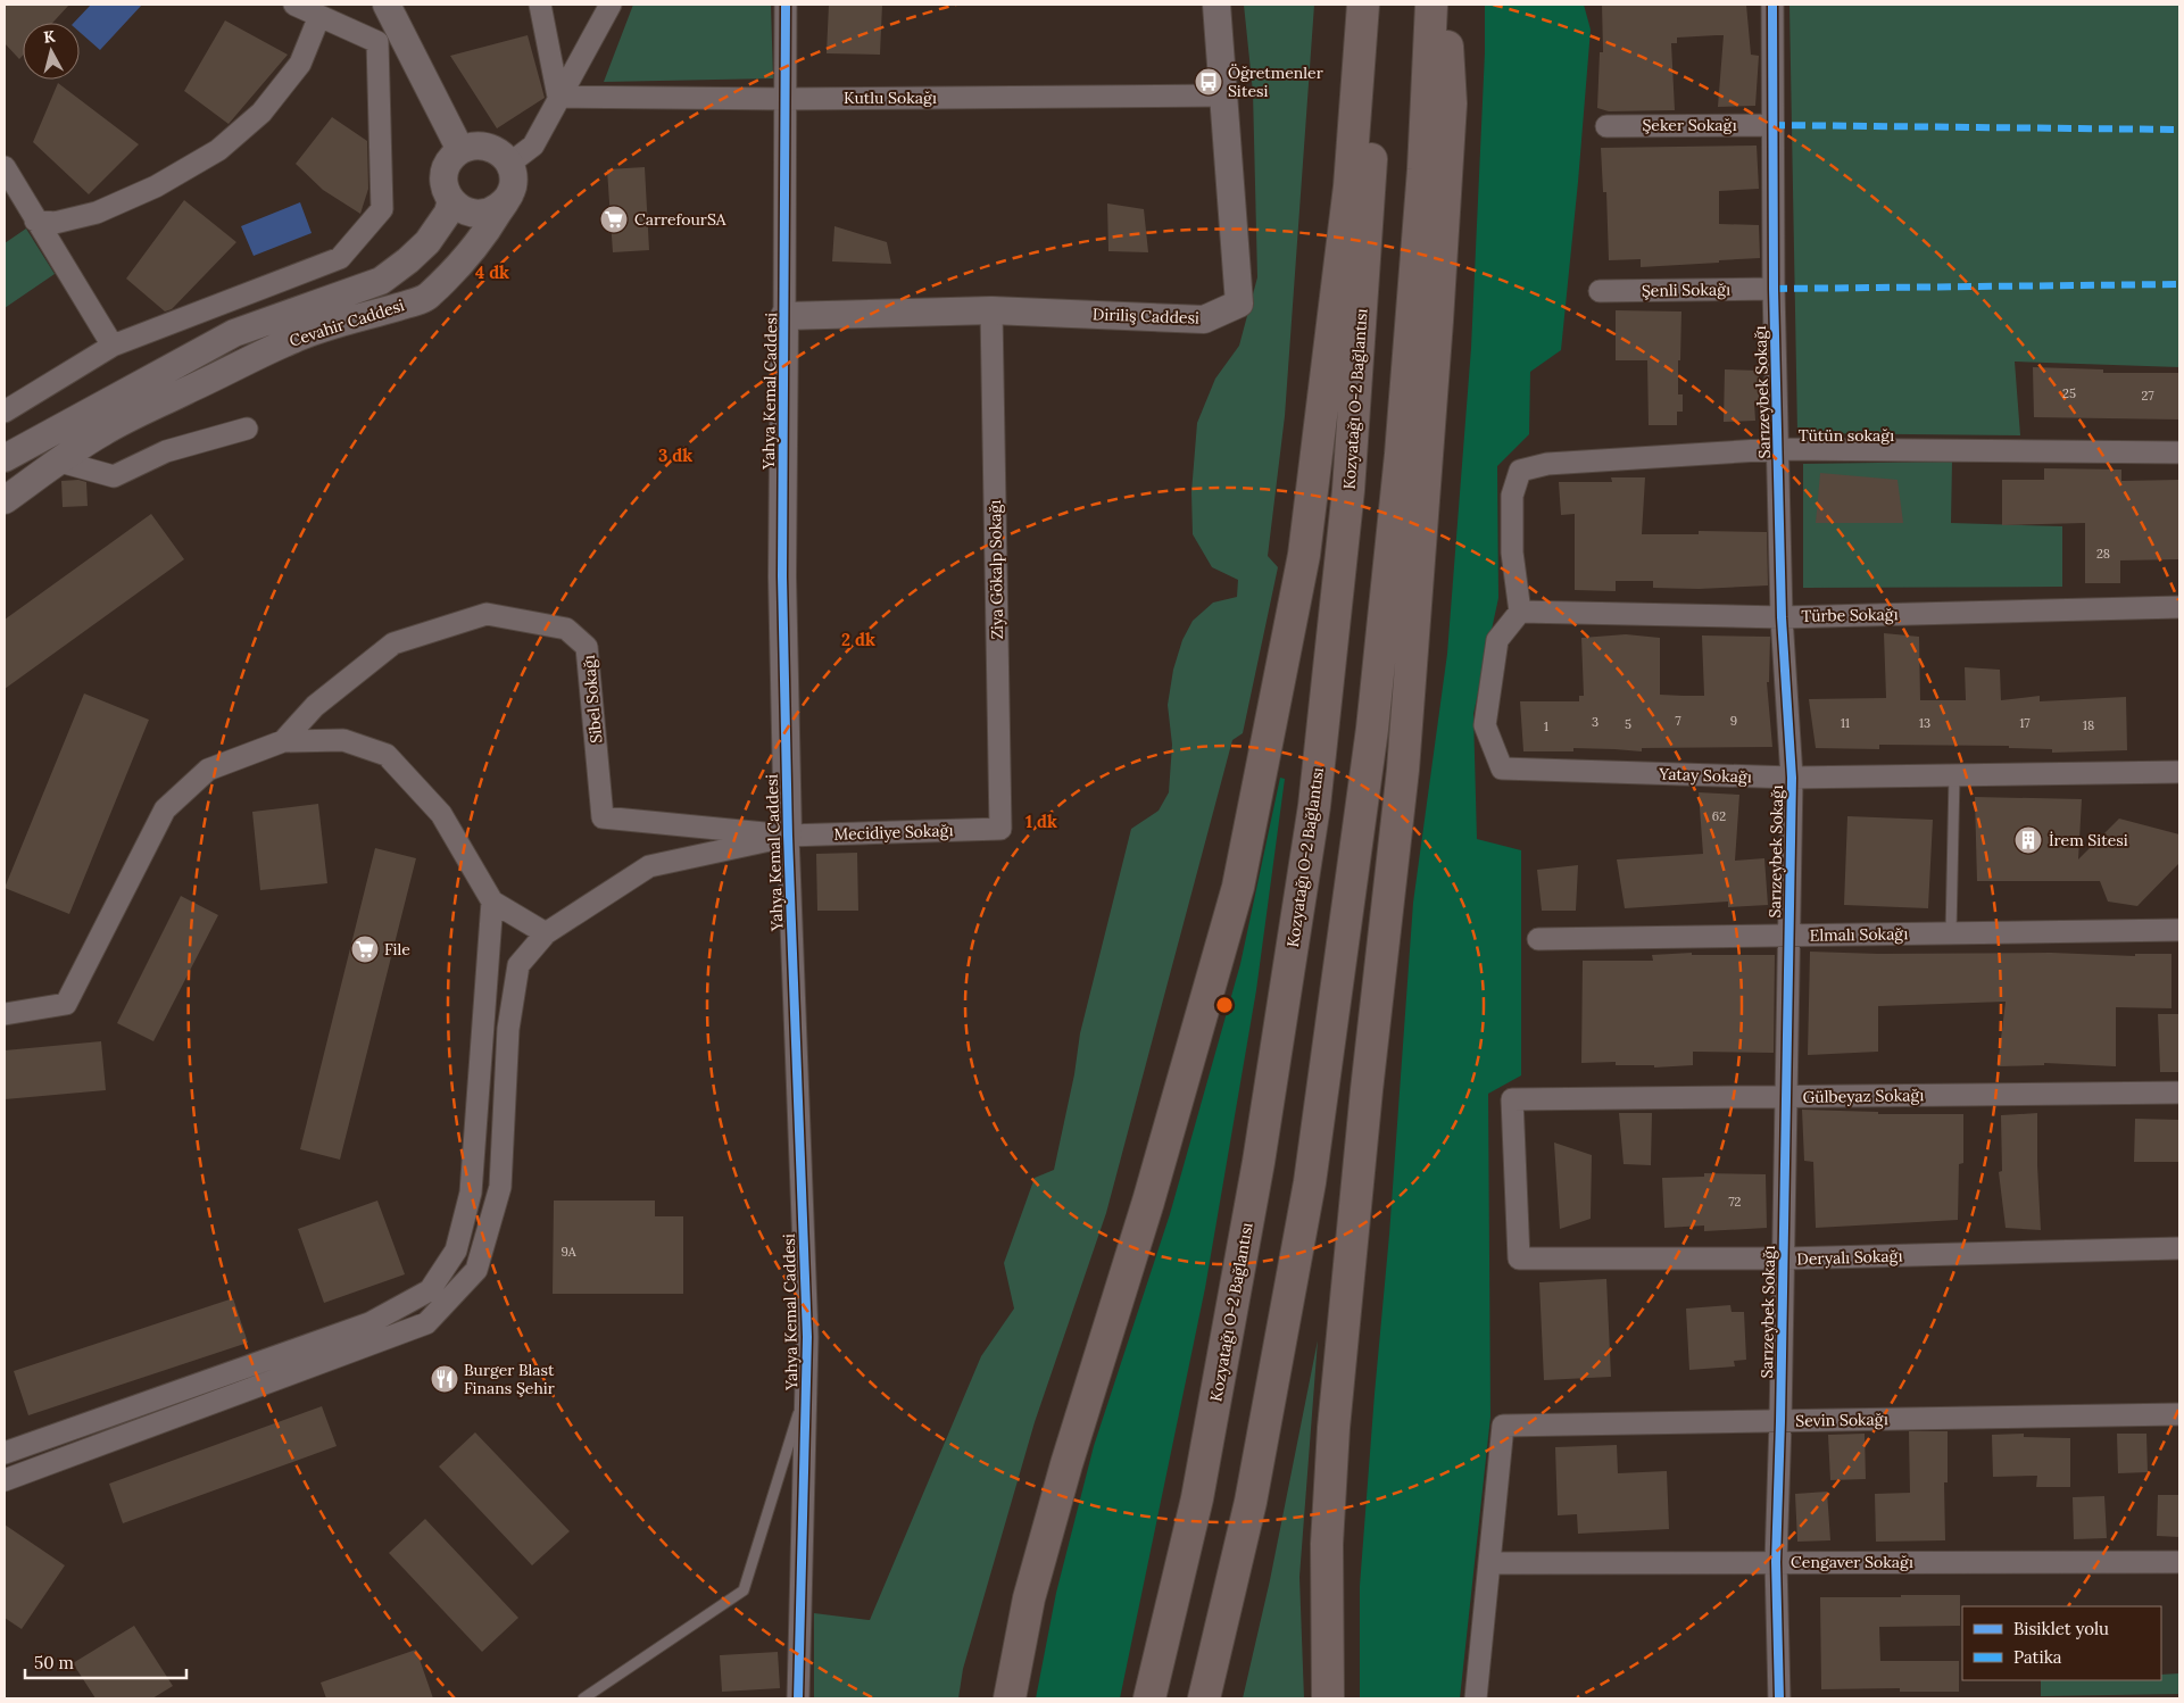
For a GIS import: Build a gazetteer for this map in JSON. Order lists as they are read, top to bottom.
{
  "streets": {
    "highway": ["Kozyatağı O-2 Bağlantısı"],
    "street": [
      "Kutlu Sokağı",
      "Şeker Sokağı",
      "Şenli Sokağı",
      "Diriliş Caddesi",
      "Cevahir Caddesi",
      "Yahya Kemal Caddesi",
      "Sarızeybek Sokağı",
      "Tütün sokağı",
      "Ziya Gökalp Sokağı",
      "Türbe Sokağı",
      "Sibel Sokağı",
      "Yatay Sokağı",
      "Mecidiye Sokağı",
      "Elmalı Sokağı",
      "Gülbeyaz Sokağı",
      "Deryalı Sokağı",
      "Sevin Sokağı",
      "Cengaver Sokağı"
    ]
  },
  "crossings": [
    ["Kutlu Sokağı", "Diriliş Caddesi"],
    ["Kutlu Sokağı", "Yahya Kemal Caddesi"],
    ["Şeker Sokağı", "Sarızeybek Sokağı"],
    ["Şenli Sokağı", "Sarızeybek Sokağı"],
    ["Diriliş Caddesi", "Yahya Kemal Caddesi"],
    ["Diriliş Caddesi", "Ziya Gökalp Sokağı"],
    ["Yahya Kemal Caddesi", "Sibel Sokağı"],
    ["Yahya Kemal Caddesi", "Mecidiye Sokağı"],
    ["Sarızeybek Sokağı", "Tütün sokağı"],
    ["Sarızeybek Sokağı", "Türbe Sokağı"],
    ["Sarızeybek Sokağı", "Yatay Sokağı"],
    ["Sarızeybek Sokağı", "Elmalı Sokağı"],
    ["Sarızeybek Sokağı", "Gülbeyaz Sokağı"],
    ["Sarızeybek Sokağı", "Deryalı Sokağı"],
    ["Sarızeybek Sokağı", "Sevin Sokağı"],
    ["Sarızeybek Sokağı", "Cengaver Sokağı"],
    ["Tütün sokağı", "Türbe Sokağı"],
    ["Tütün sokağı", "Yatay Sokağı"],
    ["Ziya Gökalp Sokağı", "Mecidiye Sokağı"],
    ["Türbe Sokağı", "Yatay Sokağı"],
    ["Sibel Sokağı", "Mecidiye Sokağı"],
    ["Gülbeyaz Sokağı", "Deryalı Sokağı"],
    ["Sevin Sokağı", "Cengaver Sokağı"]
  ],
  "places": {
    "bus stop": ["Öğretmenler Sitesi"],
    "supermarket": ["CarrefourSA", "File"],
    "building": ["İrem Sitesi"],
    "restaurant": ["Burger Blast Finans Şehir"]
  },
  "house_numbers": [
    "25",
    "27",
    "28",
    "7",
    "9",
    "3",
    "11",
    "13",
    "17",
    "5",
    "18",
    "1",
    "62",
    "72",
    "9A"
  ],
  "legend": ["Bisiklet yolu", "Patika"],
  "scale_bar": "50 m",
  "north": "top",
  "rings": [
    "4 dk",
    "3 dk",
    "2 dk",
    "1 dk"
  ]
}
